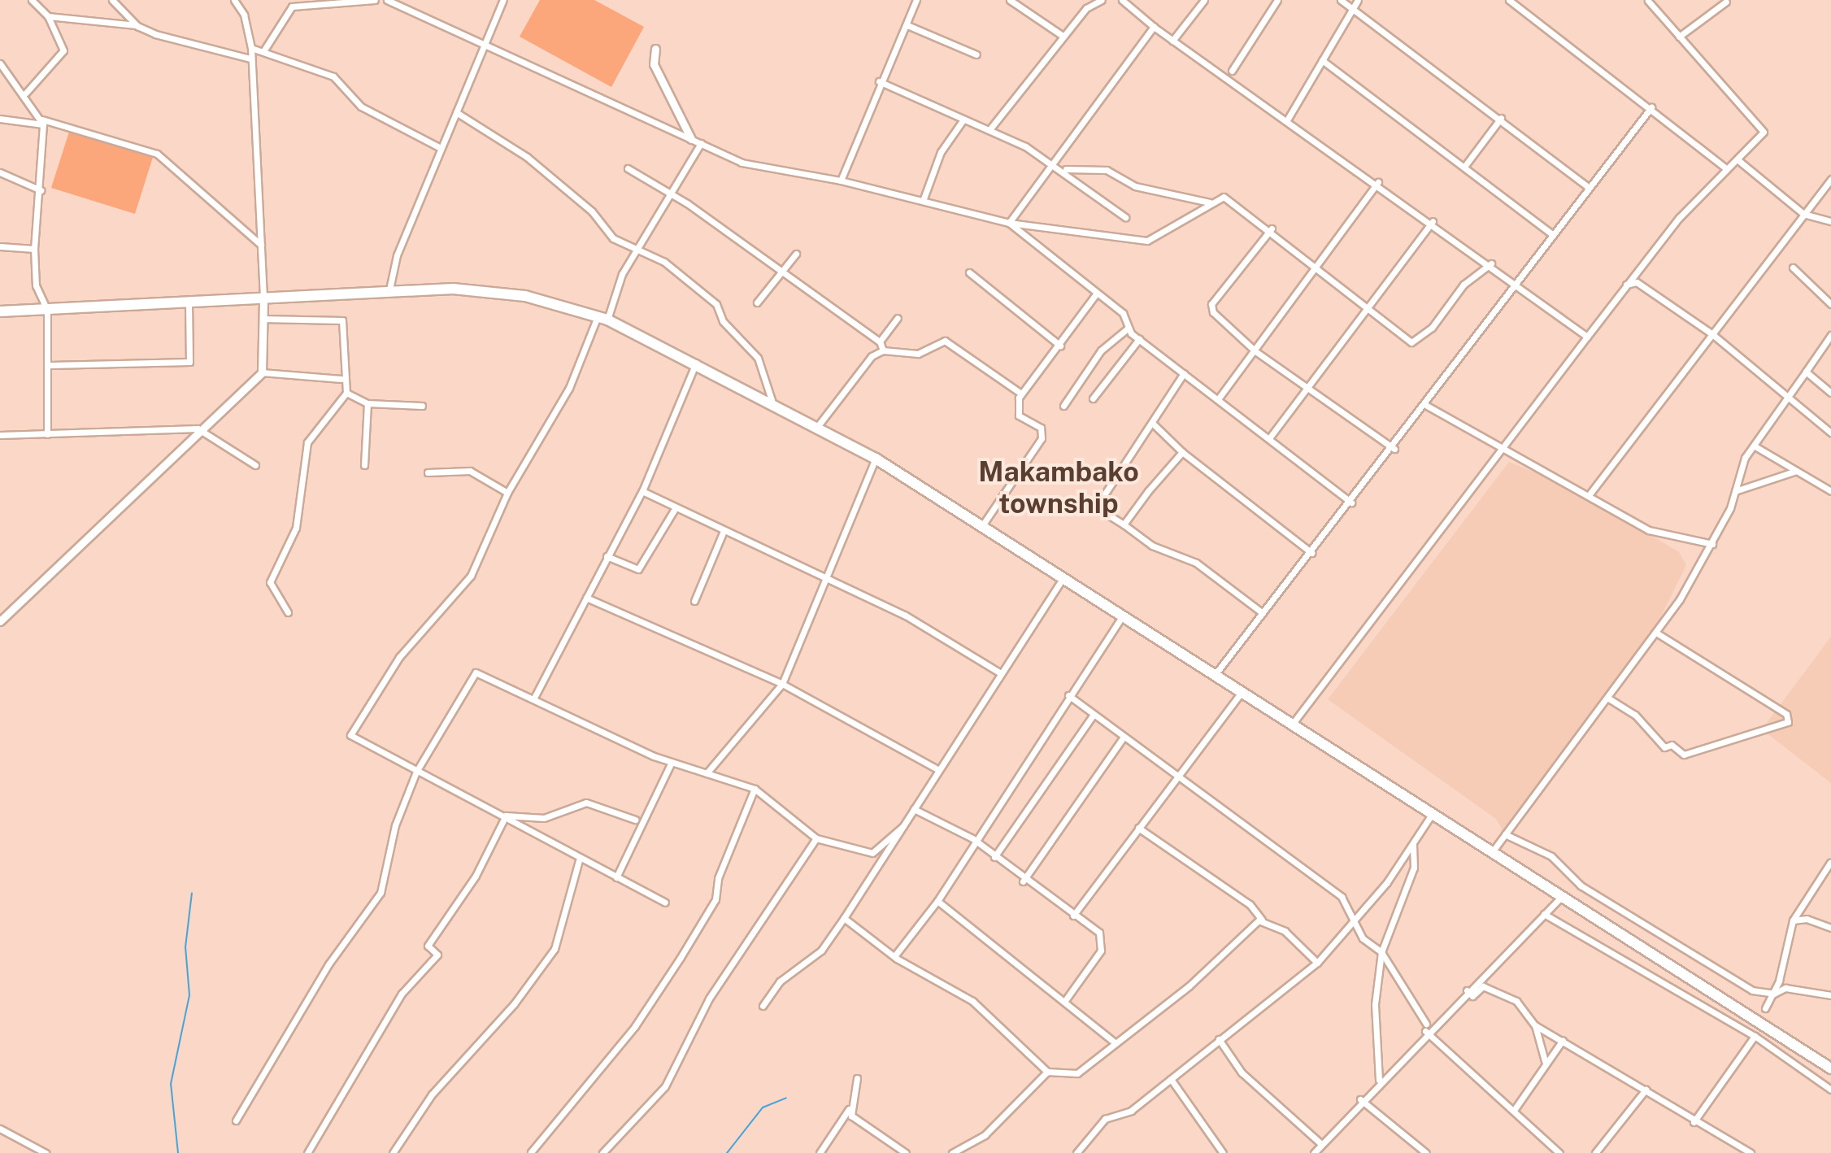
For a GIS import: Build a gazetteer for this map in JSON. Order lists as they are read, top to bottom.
{
  "districts": ["Makambako township"]
}
